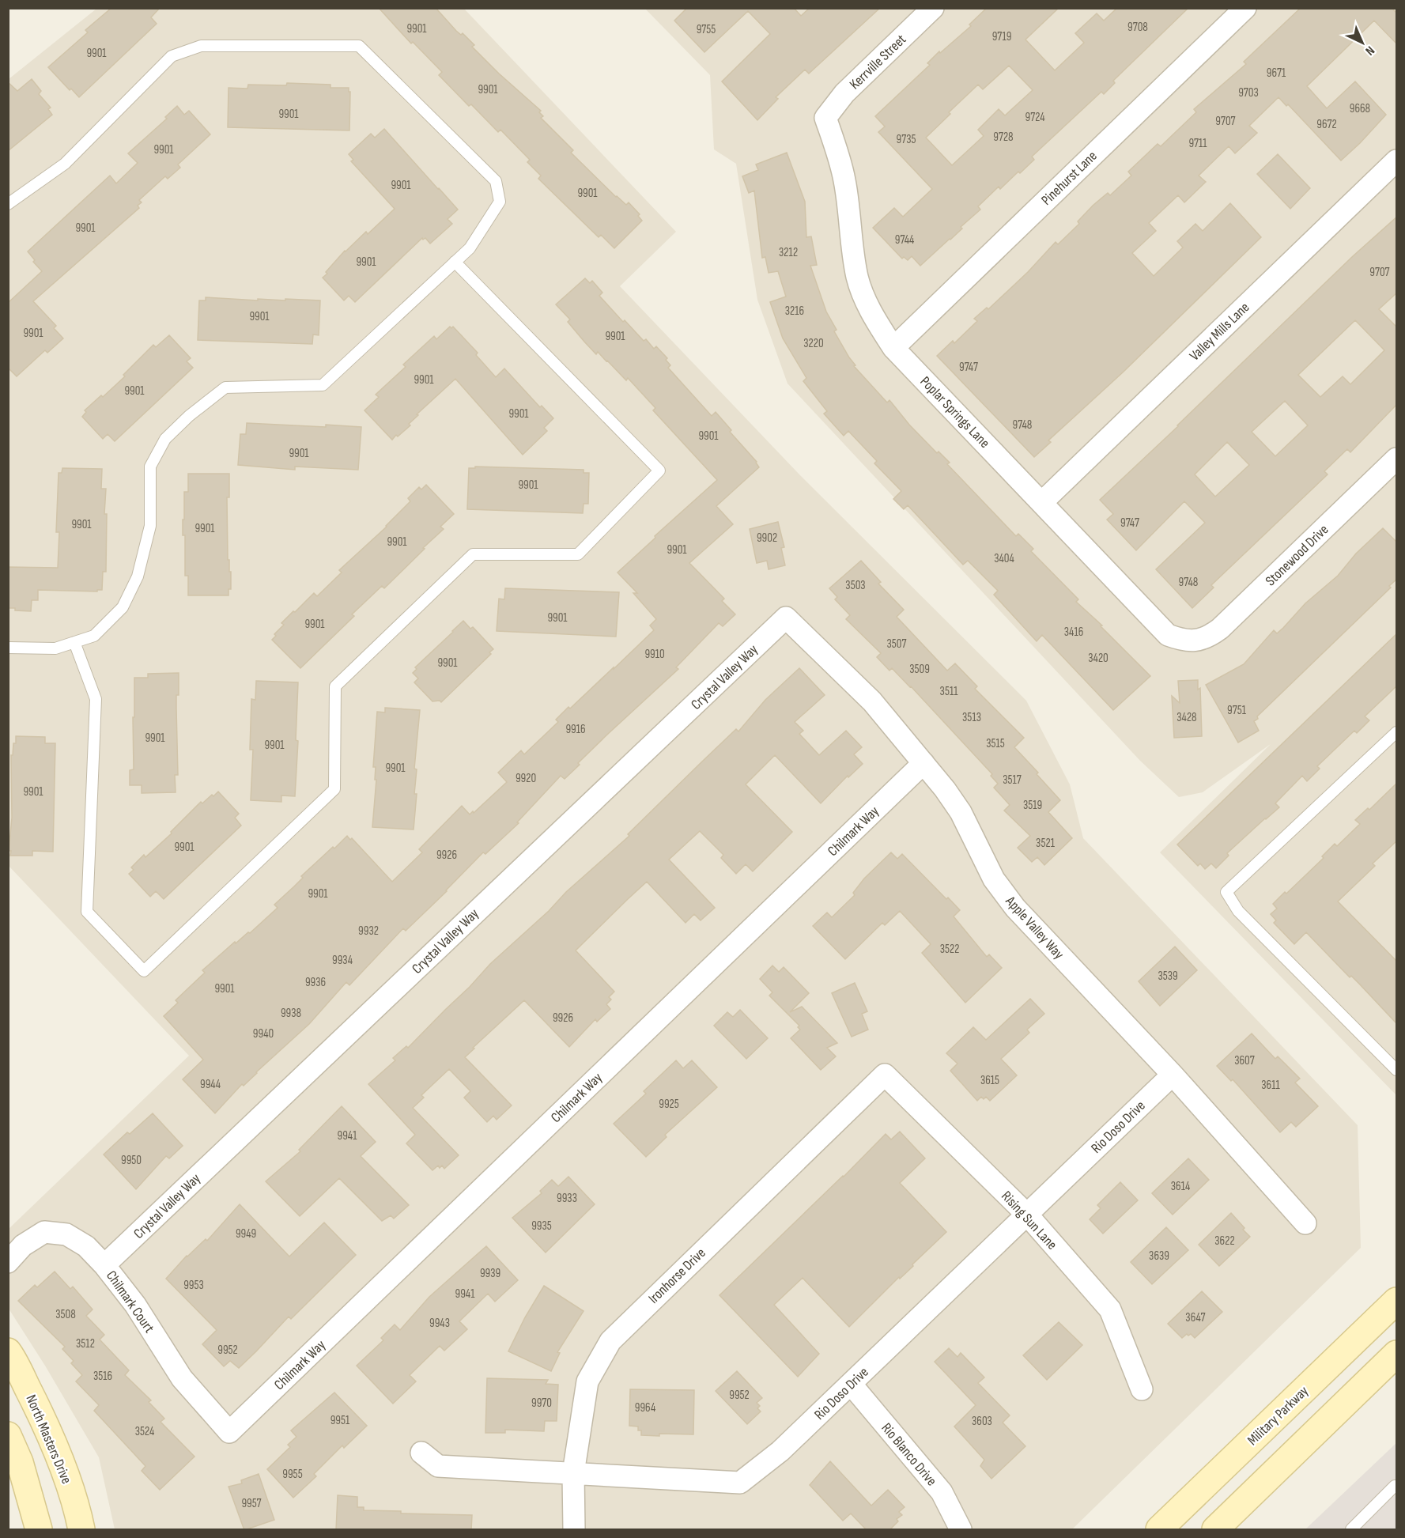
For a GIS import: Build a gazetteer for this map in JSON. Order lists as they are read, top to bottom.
{
  "streets": {
    "main road": ["Military Parkway", "North Masters Drive"],
    "street": [
      "Kerrville Street",
      "Pinehurst Lane",
      "Valley Mills Lane",
      "Poplar Springs Lane",
      "Stonewood Drive",
      "Crystal Valley Way",
      "Chilmark Way",
      "Apple Valley Way",
      "Rio Doso Drive",
      "Rising Sun Lane",
      "Ironhorse Drive",
      "Chilmark Court",
      "Rio Blanco Drive"
    ]
  },
  "crossings": [
    ["Kerrville Street", "Poplar Springs Lane"],
    ["Pinehurst Lane", "Poplar Springs Lane"],
    ["Valley Mills Lane", "Poplar Springs Lane"],
    ["Poplar Springs Lane", "Stonewood Drive"],
    ["Crystal Valley Way", "Apple Valley Way"],
    ["Crystal Valley Way", "Chilmark Court"],
    ["Chilmark Way", "Apple Valley Way"],
    ["Chilmark Way", "Chilmark Court"],
    ["Apple Valley Way", "Rio Doso Drive"],
    ["Rio Doso Drive", "Rising Sun Lane"],
    ["Rio Doso Drive", "Ironhorse Drive"],
    ["Rio Doso Drive", "Rio Blanco Drive"],
    ["Rising Sun Lane", "Ironhorse Drive"]
  ],
  "house_numbers": [
    "9708",
    "9901",
    "9755",
    "9719",
    "9901",
    "9671",
    "9901",
    "9703",
    "9668",
    "9901",
    "9724",
    "9707",
    "9672",
    "9728",
    "9735",
    "9711",
    "9901",
    "9901",
    "9901",
    "9901",
    "9744",
    "3212",
    "9901",
    "9707",
    "3216",
    "9901",
    "9901",
    "9901",
    "3220",
    "9747",
    "9901",
    "9901",
    "9901",
    "9748",
    "9901",
    "9901",
    "9901",
    "9747",
    "9901",
    "9901",
    "9902",
    "9901",
    "9901",
    "3404",
    "9748",
    "3503",
    "9901",
    "9901",
    "3416",
    "3507",
    "9910",
    "3420",
    "9901",
    "3509",
    "3511",
    "9751",
    "3513",
    "3428",
    "9916",
    "9901",
    "3515",
    "9901",
    "9901",
    "9920",
    "3517",
    "9901",
    "3519",
    "3521",
    "9901",
    "9926",
    "9901",
    "9932",
    "3522",
    "9934",
    "3539",
    "9936",
    "9901",
    "9938",
    "9926",
    "9940",
    "3607",
    "3615",
    "9944",
    "3611",
    "9925",
    "9941",
    "9950",
    "3614",
    "9933",
    "9935",
    "9949",
    "3622",
    "3639",
    "9939",
    "9953",
    "9941",
    "3508",
    "3647",
    "9943",
    "3512",
    "9952",
    "3516",
    "9952",
    "9970",
    "9964",
    "9951",
    "3603",
    "3524",
    "9955",
    "9957"
  ],
  "north": "bottom right"
}
